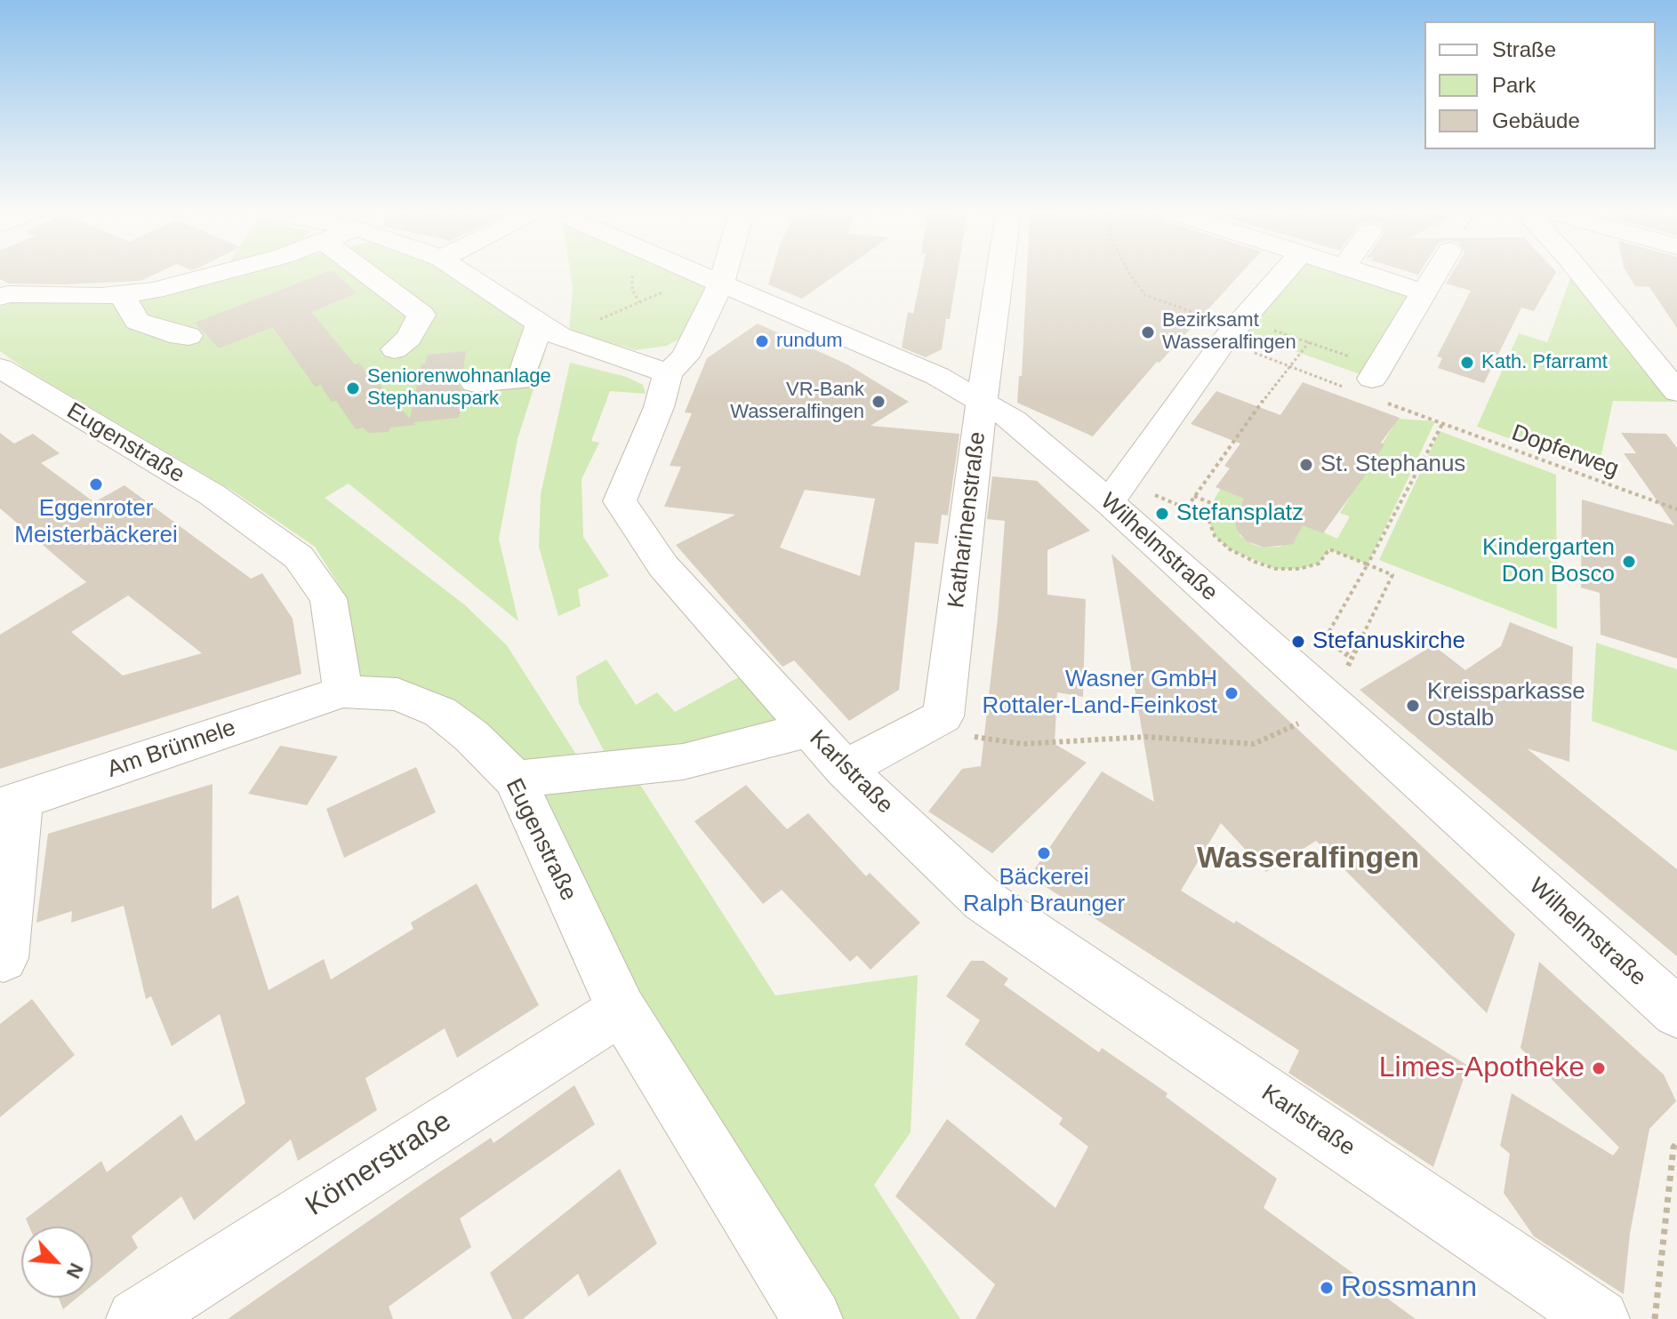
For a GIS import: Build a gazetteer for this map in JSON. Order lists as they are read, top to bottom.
{
  "streets": {
    "street": [
      "Eugenstraße",
      "Katharinenstraße",
      "Wilhelmstraße",
      "Am Brünnele",
      "Karlstraße",
      "Körnerstraße"
    ],
    "path": ["Dopferweg"]
  },
  "crossings": [
    ["Eugenstraße", "Am Brünnele"],
    ["Eugenstraße", "Körnerstraße"],
    ["Katharinenstraße", "Wilhelmstraße"],
    ["Katharinenstraße", "Karlstraße"]
  ],
  "districts": ["Wasseralfingen"],
  "places": [
    "Bezirksamt Wasseralfingen",
    "rundum",
    "Kath. Pfarramt",
    "Seniorenwohnanlage Stephanuspark",
    "VR-Bank Wasseralfingen",
    "St. Stephanus",
    "Eggenroter Meisterbäckerei",
    "Stefansplatz",
    "Kindergarten Don Bosco",
    "Stefanuskirche",
    "Wasner GmbH Rottaler-Land-Feinkost",
    "Kreissparkasse Ostalb",
    "Bäckerei Ralph Braunger",
    "Limes-Apotheke",
    "Rossmann"
  ],
  "legend": ["Straße", "Park", "Gebäude"],
  "north": "bottom right"
}
